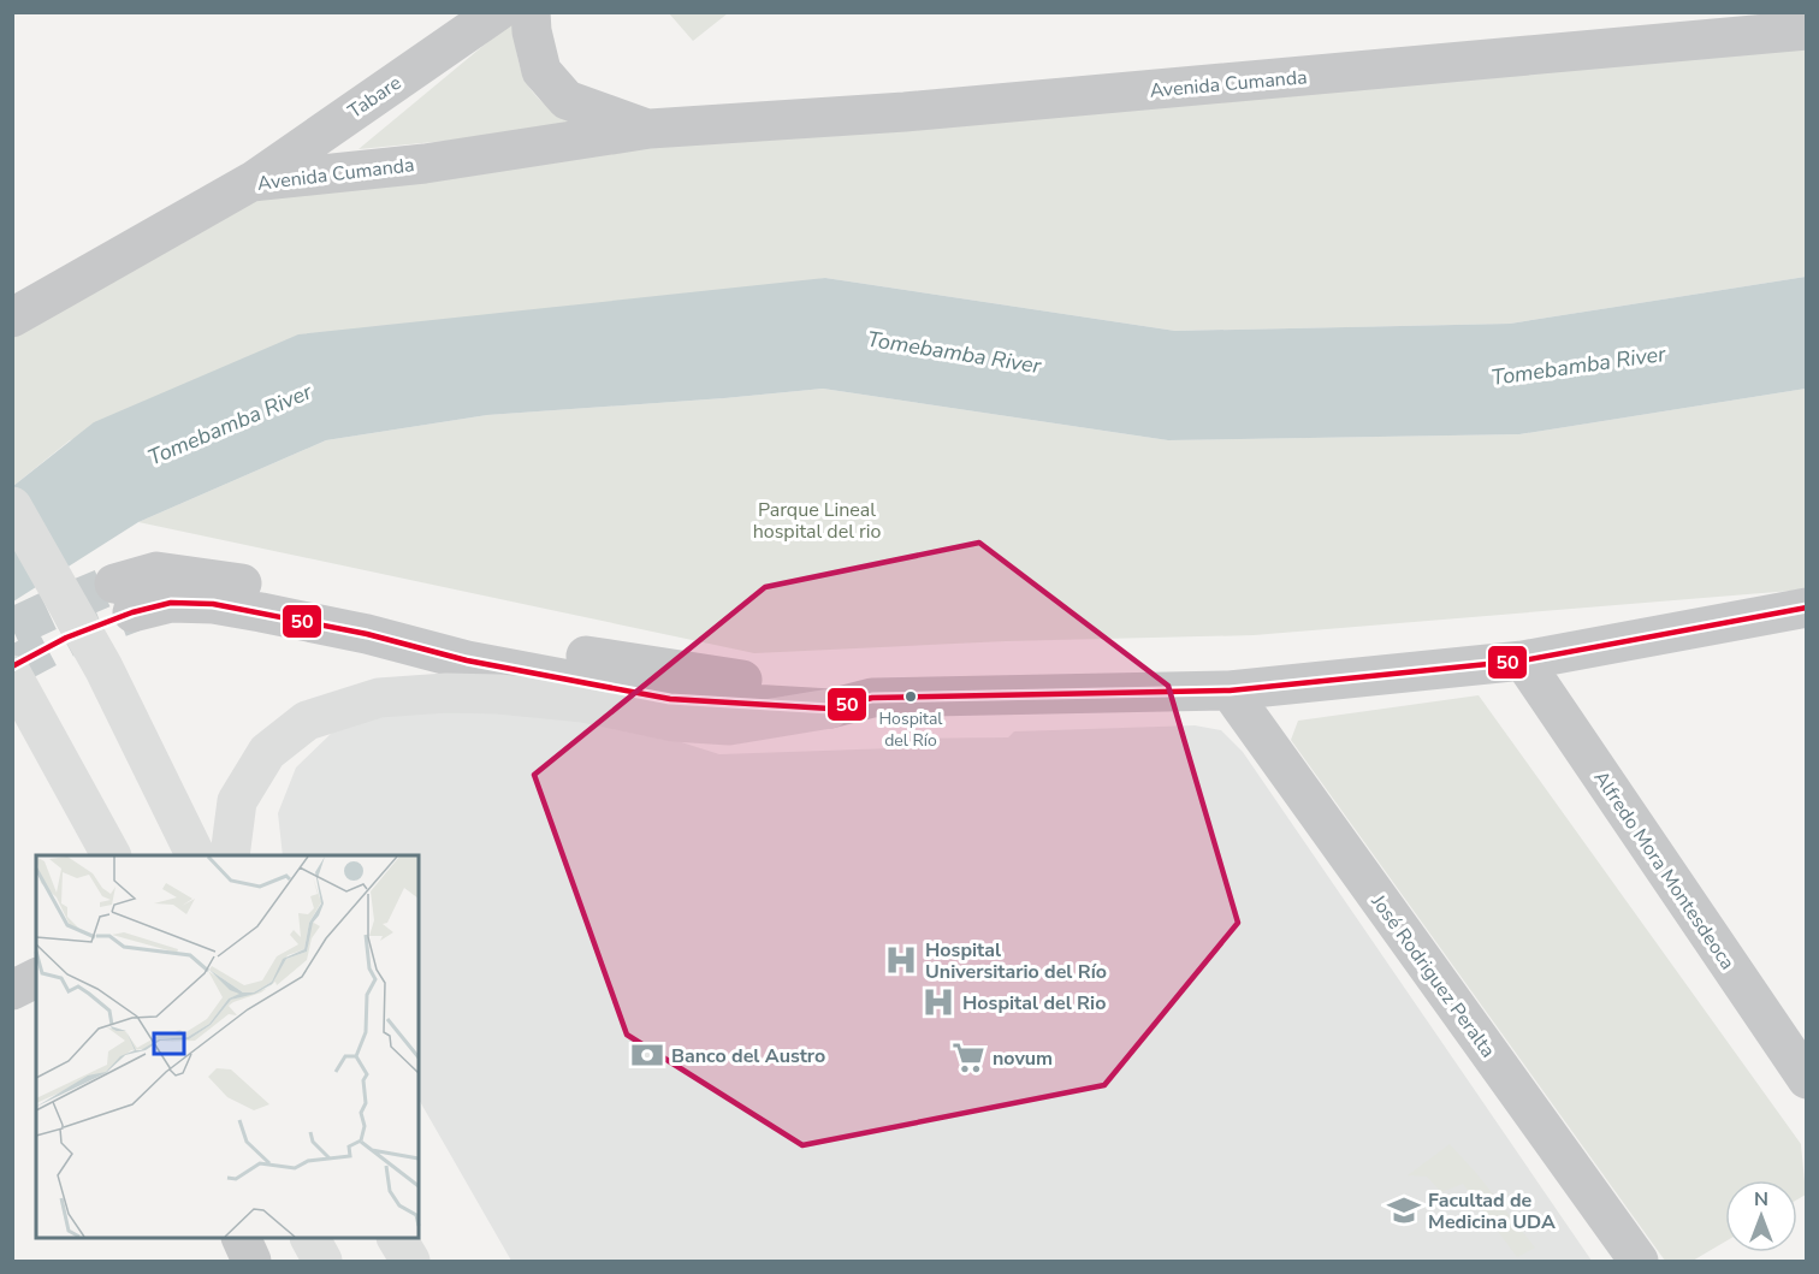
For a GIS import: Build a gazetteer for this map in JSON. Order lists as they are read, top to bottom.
{
  "streets": {
    "street": [
      "Avenida Cumanda",
      "Tabare",
      "Alfredo Mora Montesdeoca",
      "José Rodriguez Peralta"
    ]
  },
  "crossings": [
    ["Avenida Cumanda", "Tabare"]
  ],
  "water": ["Tomebamba River"],
  "parks": ["Parque Lineal hospital del rio"],
  "places": {
    "other": ["Hospital del Río"],
    "hospital": ["Hospital Universitario del Río", "Hospital del Rio"],
    "bank": ["Banco del Austro"],
    "supermarket": ["novum"],
    "school or university": ["Facultad de Medicina UDA"]
  },
  "lines": ["transit line 50"],
  "north": "top"
}
